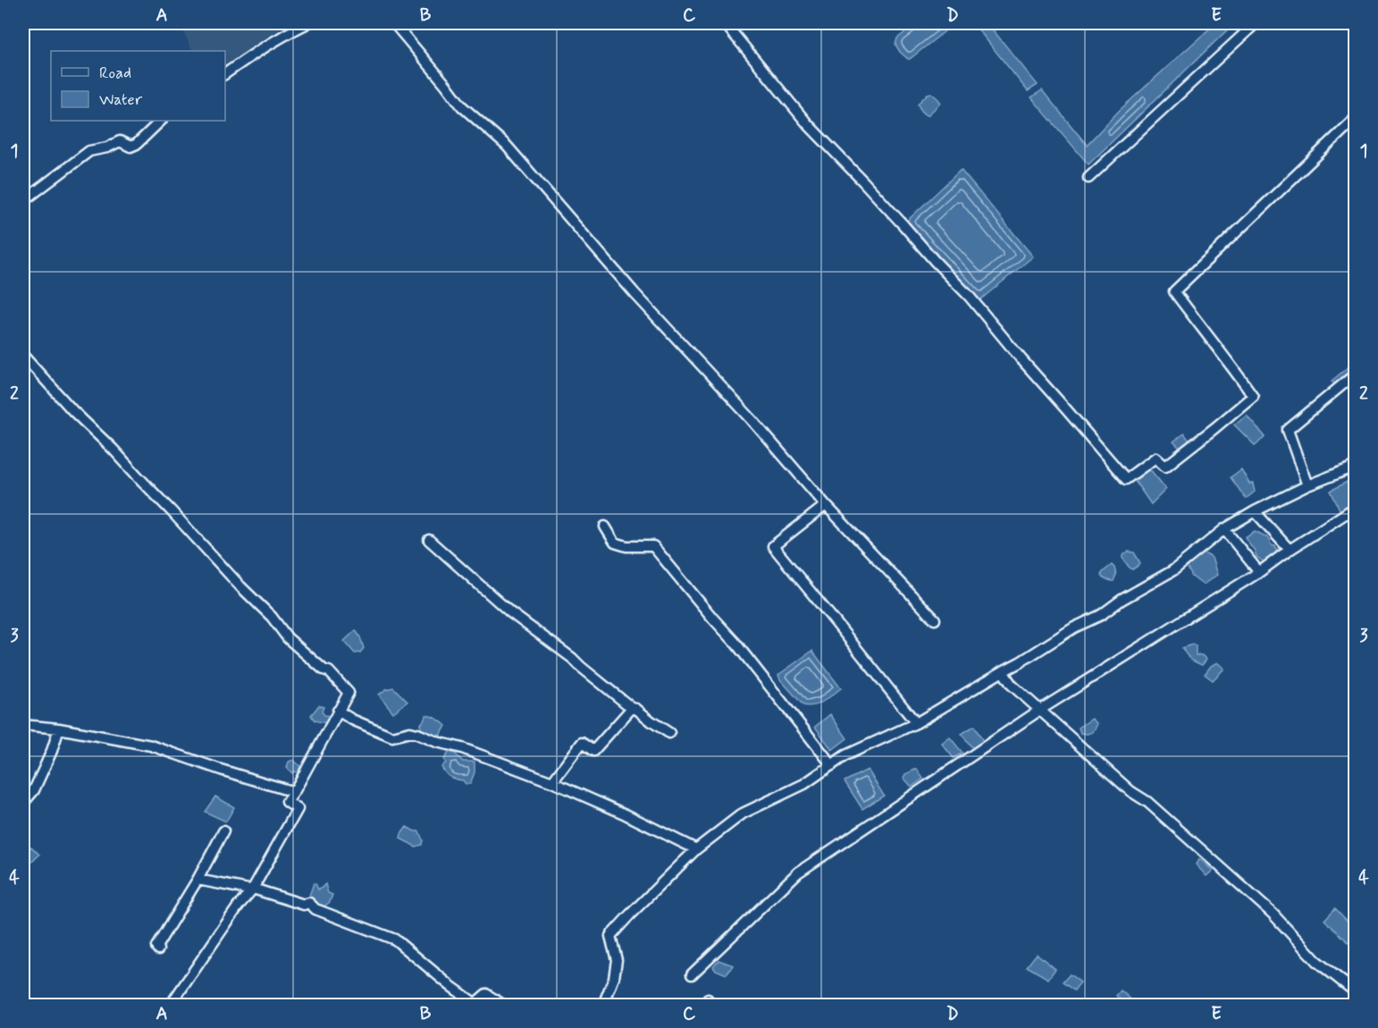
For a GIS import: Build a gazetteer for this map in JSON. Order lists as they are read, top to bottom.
{
  "legend": ["Road", "Water"],
  "grid": {
    "columns": [
      "A",
      "B",
      "C",
      "D",
      "E"
    ],
    "rows": [
      "1",
      "2",
      "3",
      "4"
    ]
  }
}
